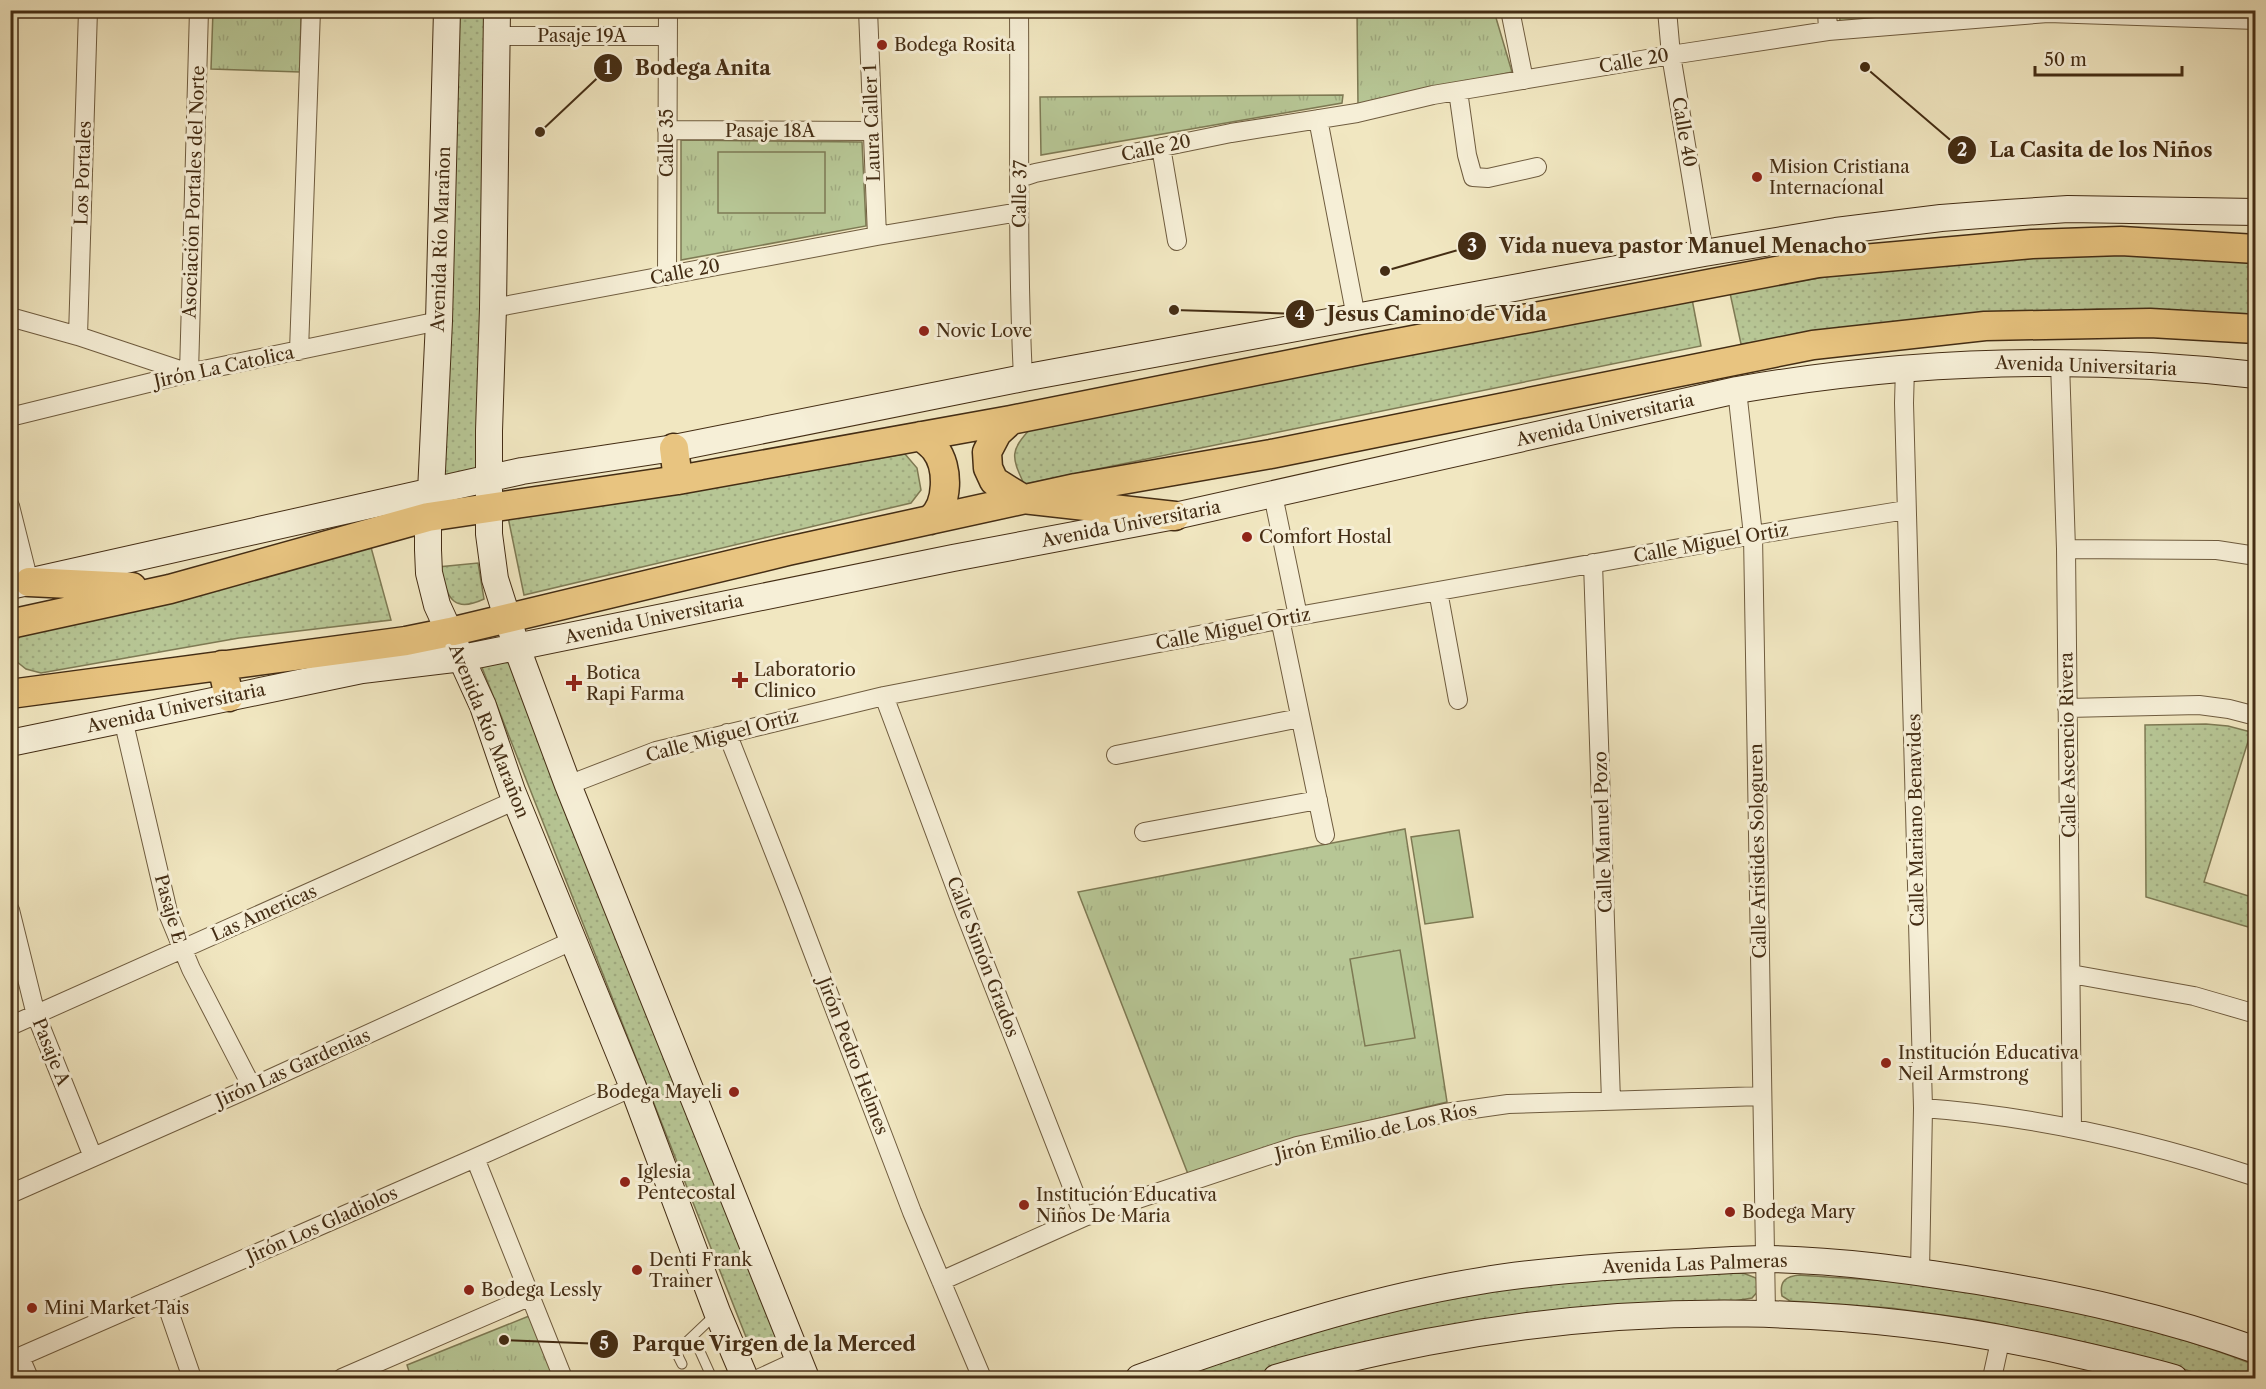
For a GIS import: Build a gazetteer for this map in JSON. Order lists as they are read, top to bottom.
{
  "streets": {
    "main road": ["Avenida Río Marañon", "Avenida Universitaria", "Avenida Las Palmeras"],
    "street": [
      "Pasaje 19A",
      "Calle 20",
      "Laura Caller 1",
      "Pasaje 18A",
      "Calle 40",
      "Calle 35",
      "Los Portales",
      "Asociación Portales del Norte",
      "Calle 37",
      "Jirón La Catolica",
      "Calle Miguel Ortiz",
      "Calle Ascencio Rivera",
      "Calle Mariano Benavides",
      "Calle Manuel Pozo",
      "Calle Arístides Sologuren",
      "Pasaje E",
      "Las Americas",
      "Calle Simón Grados",
      "Pasaje A",
      "Jirón Pedro Helmes",
      "Jirón Las Gardenias",
      "Jirón Emilio de Los Ríos",
      "Jirón Los Gladiolos"
    ]
  },
  "crossings": [
    ["Pasaje 19A", "Calle 35"],
    ["Calle 20", "Laura Caller 1"],
    ["Calle 20", "Calle 40"],
    ["Calle 20", "Calle 35"],
    ["Calle 20", "Calle 37"],
    ["Laura Caller 1", "Pasaje 18A"],
    ["Pasaje 18A", "Calle 35"],
    ["Asociación Portales del Norte", "Jirón La Catolica"],
    ["Avenida Río Marañon", "Avenida Universitaria"],
    ["Avenida Río Marañon", "Jirón La Catolica"],
    ["Avenida Río Marañon", "Las Americas"],
    ["Avenida Río Marañon", "Jirón Las Gardenias"],
    ["Avenida Río Marañon", "Jirón Los Gladiolos"],
    ["Avenida Universitaria", "Calle Ascencio Rivera"],
    ["Avenida Universitaria", "Calle Mariano Benavides"],
    ["Avenida Universitaria", "Calle Arístides Sologuren"],
    ["Avenida Universitaria", "Pasaje E"],
    ["Calle Miguel Ortiz", "Calle Mariano Benavides"],
    ["Calle Miguel Ortiz", "Calle Manuel Pozo"],
    ["Calle Miguel Ortiz", "Calle Arístides Sologuren"],
    ["Calle Miguel Ortiz", "Calle Simón Grados"],
    ["Calle Miguel Ortiz", "Jirón Pedro Helmes"],
    ["Calle Mariano Benavides", "Avenida Las Palmeras"],
    ["Calle Manuel Pozo", "Jirón Emilio de Los Ríos"],
    ["Calle Arístides Sologuren", "Jirón Emilio de Los Ríos"],
    ["Calle Arístides Sologuren", "Avenida Las Palmeras"],
    ["Pasaje E", "Las Americas"],
    ["Pasaje E", "Jirón Las Gardenias"],
    ["Las Americas", "Pasaje A"],
    ["Calle Simón Grados", "Jirón Emilio de Los Ríos"],
    ["Pasaje A", "Jirón Las Gardenias"],
    ["Jirón Pedro Helmes", "Jirón Emilio de Los Ríos"]
  ],
  "places": {
    "other": [
      "Bodega Rosita",
      "La Casita de los Niños",
      "Bodega Anita",
      "Mision Cristiana Internacíonal",
      "Vida nueva pastor Manuel Menacho",
      "Jesus Camino de Vida",
      "Novic Love",
      "Comfort Hostal",
      "Institución Educativa Neil Armstrong",
      "Bodega Mayeli",
      "Iglesia Pentecostal",
      "Institución Educativa Niños De Maria",
      "Bodega Mary",
      "Denti Frank Trainer",
      "Bodega Lessly",
      "Mini Market Tais",
      "Parque Virgen de la Merced"
    ],
    "health": ["Laboratorio Clinico", "Botica Rapi Farma"]
  },
  "scale_bar": "50 m"
}
